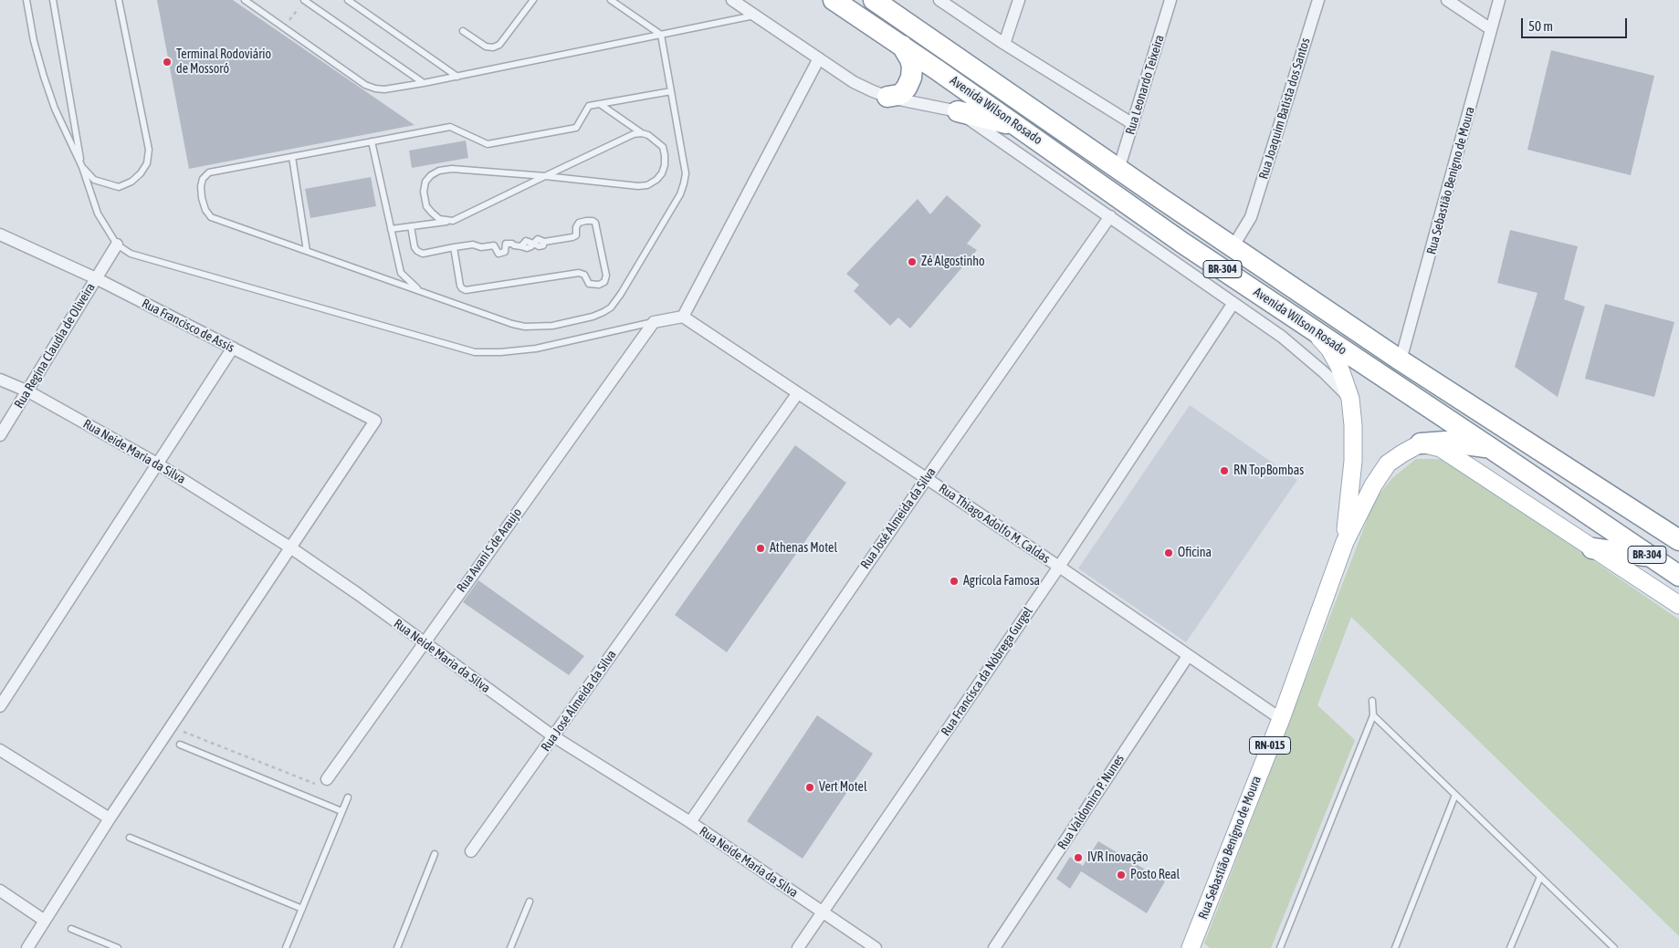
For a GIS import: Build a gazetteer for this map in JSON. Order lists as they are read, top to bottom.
{
  "streets": {
    "highway": ["Avenida Wilson Rosado", "BR-304"],
    "main road": ["RN-015", "Rua Sebastião Benígno de Moura"],
    "street": [
      "Rua Leonardo Teixeira",
      "Rua Joaquim Batista dos Santos",
      "Rua Sebastião Benigno de Moura",
      "Rua Francisco de Assis",
      "Rua Regina Claudia de Oliveira",
      "Rua Neide Maria da Silva",
      "Rua José Almeida da Silva",
      "Rua Thiago Adolfo M. Caldas",
      "Rua Avani S de Araujo",
      "Rua Francisca da Nóbrega Gurgel",
      "Rua Valdomiro P. Nunes"
    ]
  },
  "crossings": [
    ["Rua Leonardo Teixeira", "Avenida Wilson Rosado"],
    ["Rua Joaquim Batista dos Santos", "Avenida Wilson Rosado"],
    ["Avenida Wilson Rosado", "Rua Sebastião Benigno de Moura"],
    ["Rua Francisco de Assis", "Rua Regina Claudia de Oliveira"],
    ["Rua Francisco de Assis", "Rua Neide Maria da Silva"],
    ["Rua Regina Claudia de Oliveira", "Rua Neide Maria da Silva"],
    ["Rua Neide Maria da Silva", "Rua José Almeida da Silva"],
    ["Rua Neide Maria da Silva", "Rua Avani S de Araujo"],
    ["Rua Neide Maria da Silva", "Rua Francisca da Nóbrega Gurgel"],
    ["Rua José Almeida da Silva", "Rua Thiago Adolfo M. Caldas"],
    ["Rua Thiago Adolfo M. Caldas", "Rua Francisca da Nóbrega Gurgel"],
    ["Rua Thiago Adolfo M. Caldas", "Rua Valdomiro P. Nunes"],
    ["Rua Thiago Adolfo M. Caldas", "Rua Sebastião Benígno de Moura"]
  ],
  "places": [
    "Terminal Rodoviário de Mossoró",
    "Zé Algostinho",
    "RN TopBombas",
    "Athenas Motel",
    "Oficina",
    "Agrícola Famosa",
    "Vert Motel",
    "IVR Inovação",
    "Posto Real"
  ],
  "scale_bar": "50 m"
}
